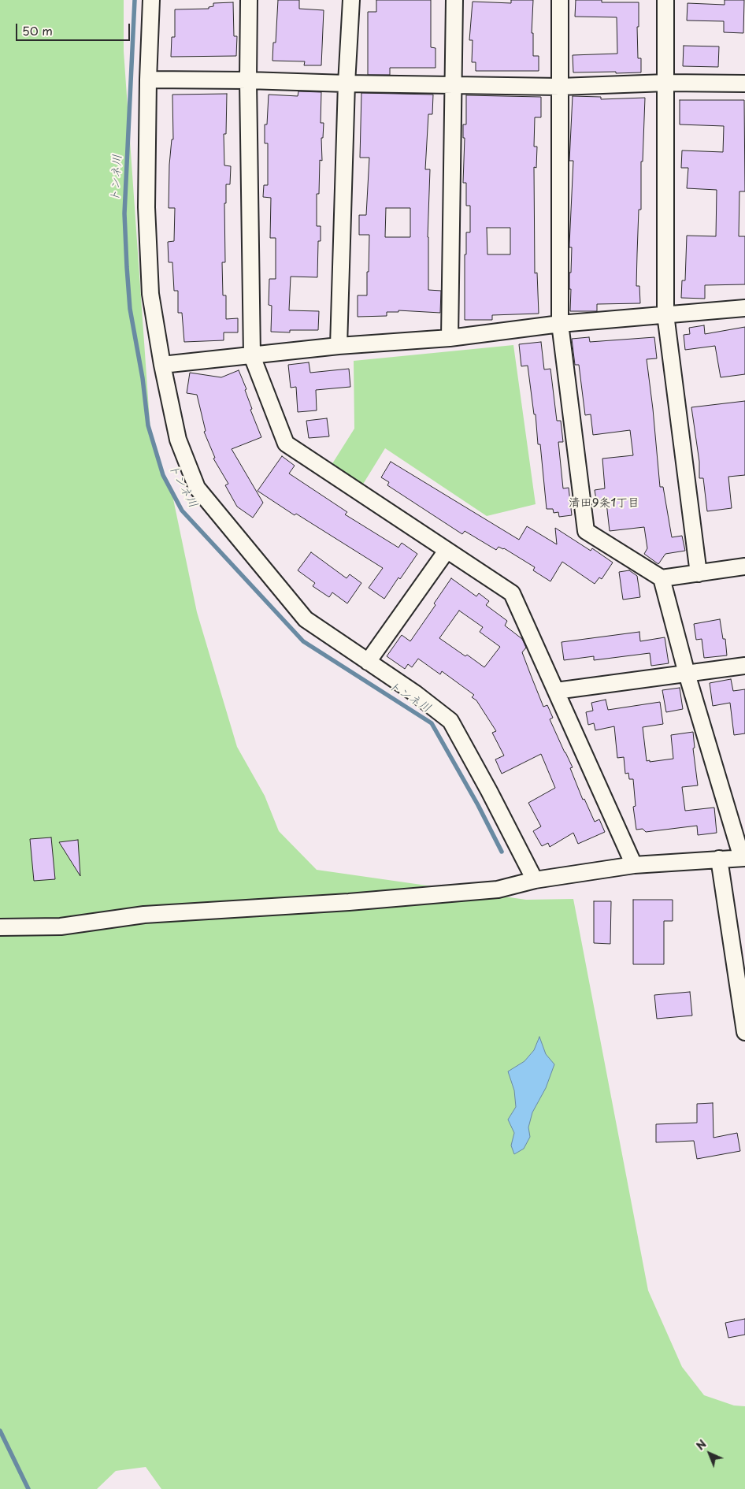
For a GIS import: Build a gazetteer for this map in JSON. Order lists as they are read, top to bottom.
{
  "districts": ["清田9条1丁目"],
  "water": ["トンネ川"],
  "scale_bar": "50 m",
  "north": "top left"
}
